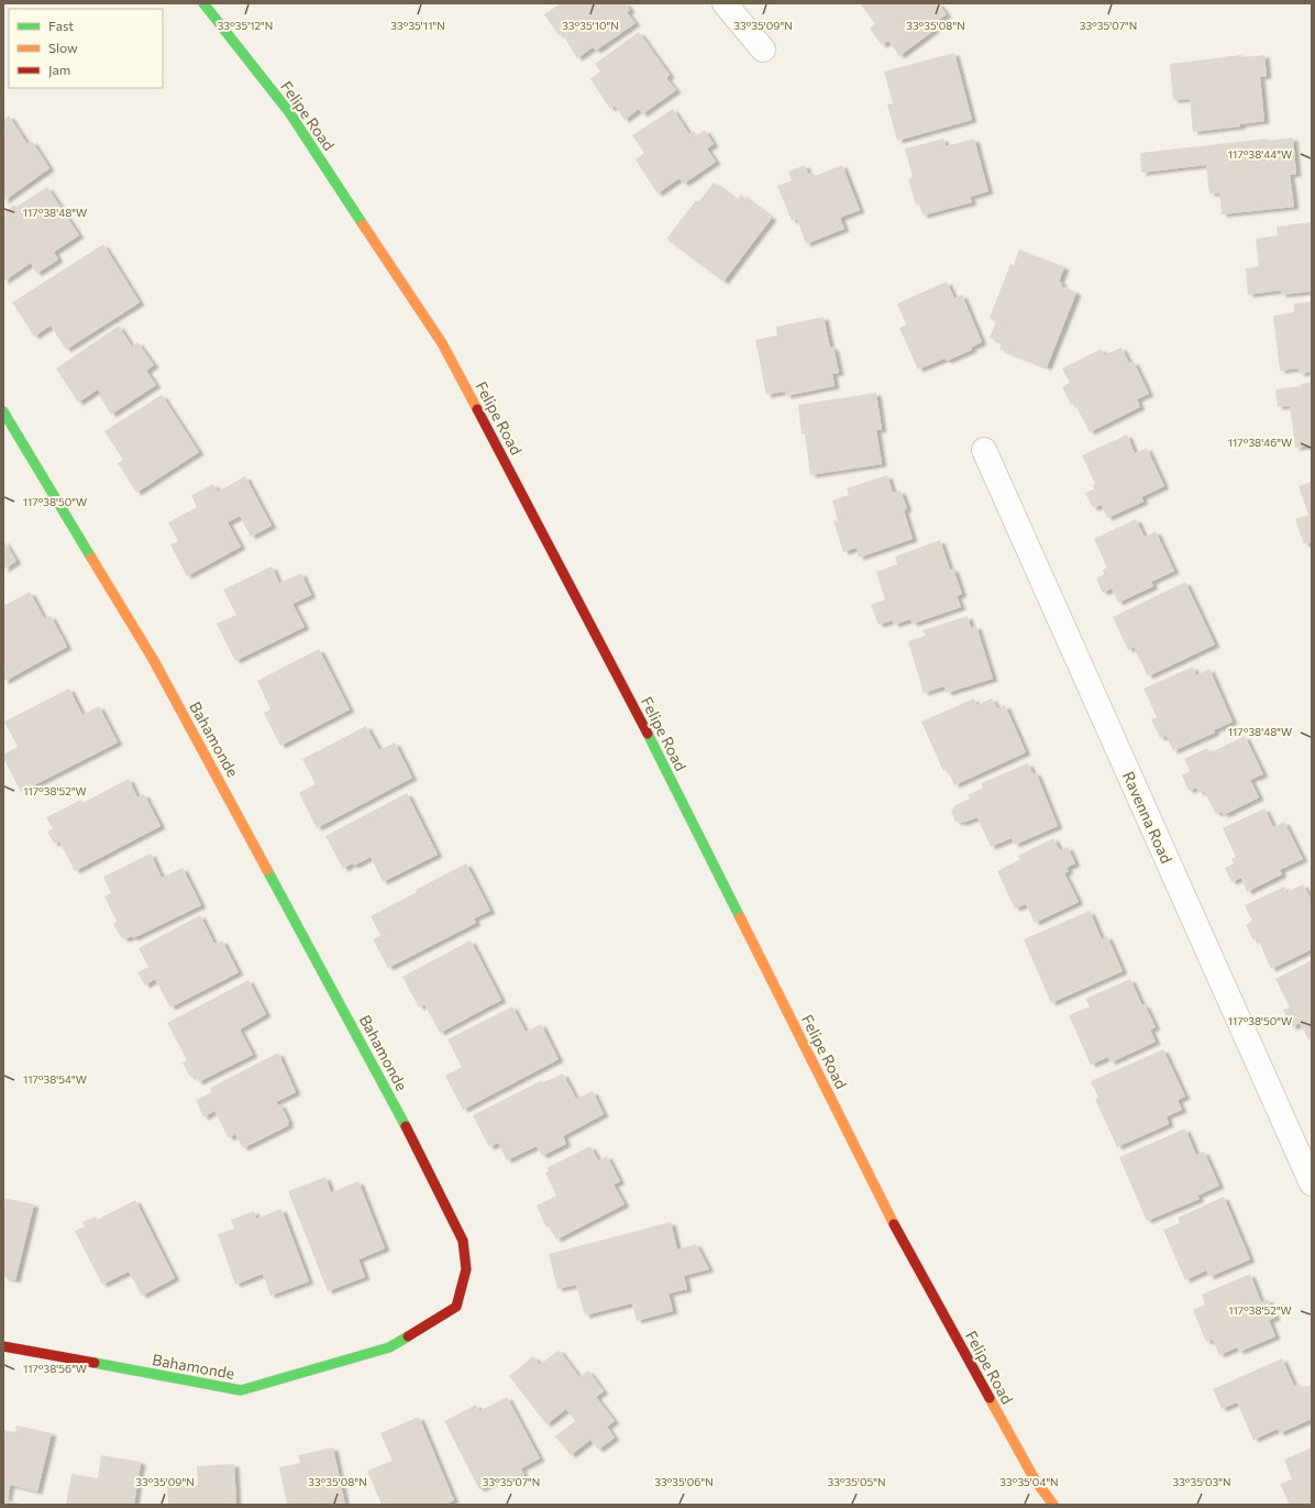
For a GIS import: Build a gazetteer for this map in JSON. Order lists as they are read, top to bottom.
{
  "streets": {
    "main road": ["Felipe Road", "Bahamonde"],
    "street": ["Ravenna Road"]
  },
  "legend": ["Fast", "Slow", "Jam"],
  "coordinates": [
    "33°35'10\"N",
    "33°35'12\"N",
    "33°35'11\"N",
    "33°35'09\"N",
    "33°35'08\"N",
    "33°35'07\"N",
    "117°38'44\"W",
    "117°38'48\"W",
    "117°38'46\"W",
    "117°38'50\"W",
    "117°38'52\"W",
    "117°38'54\"W",
    "117°38'56\"W",
    "33°35'06\"N",
    "33°35'05\"N",
    "33°35'04\"N",
    "33°35'03\"N"
  ]
}
